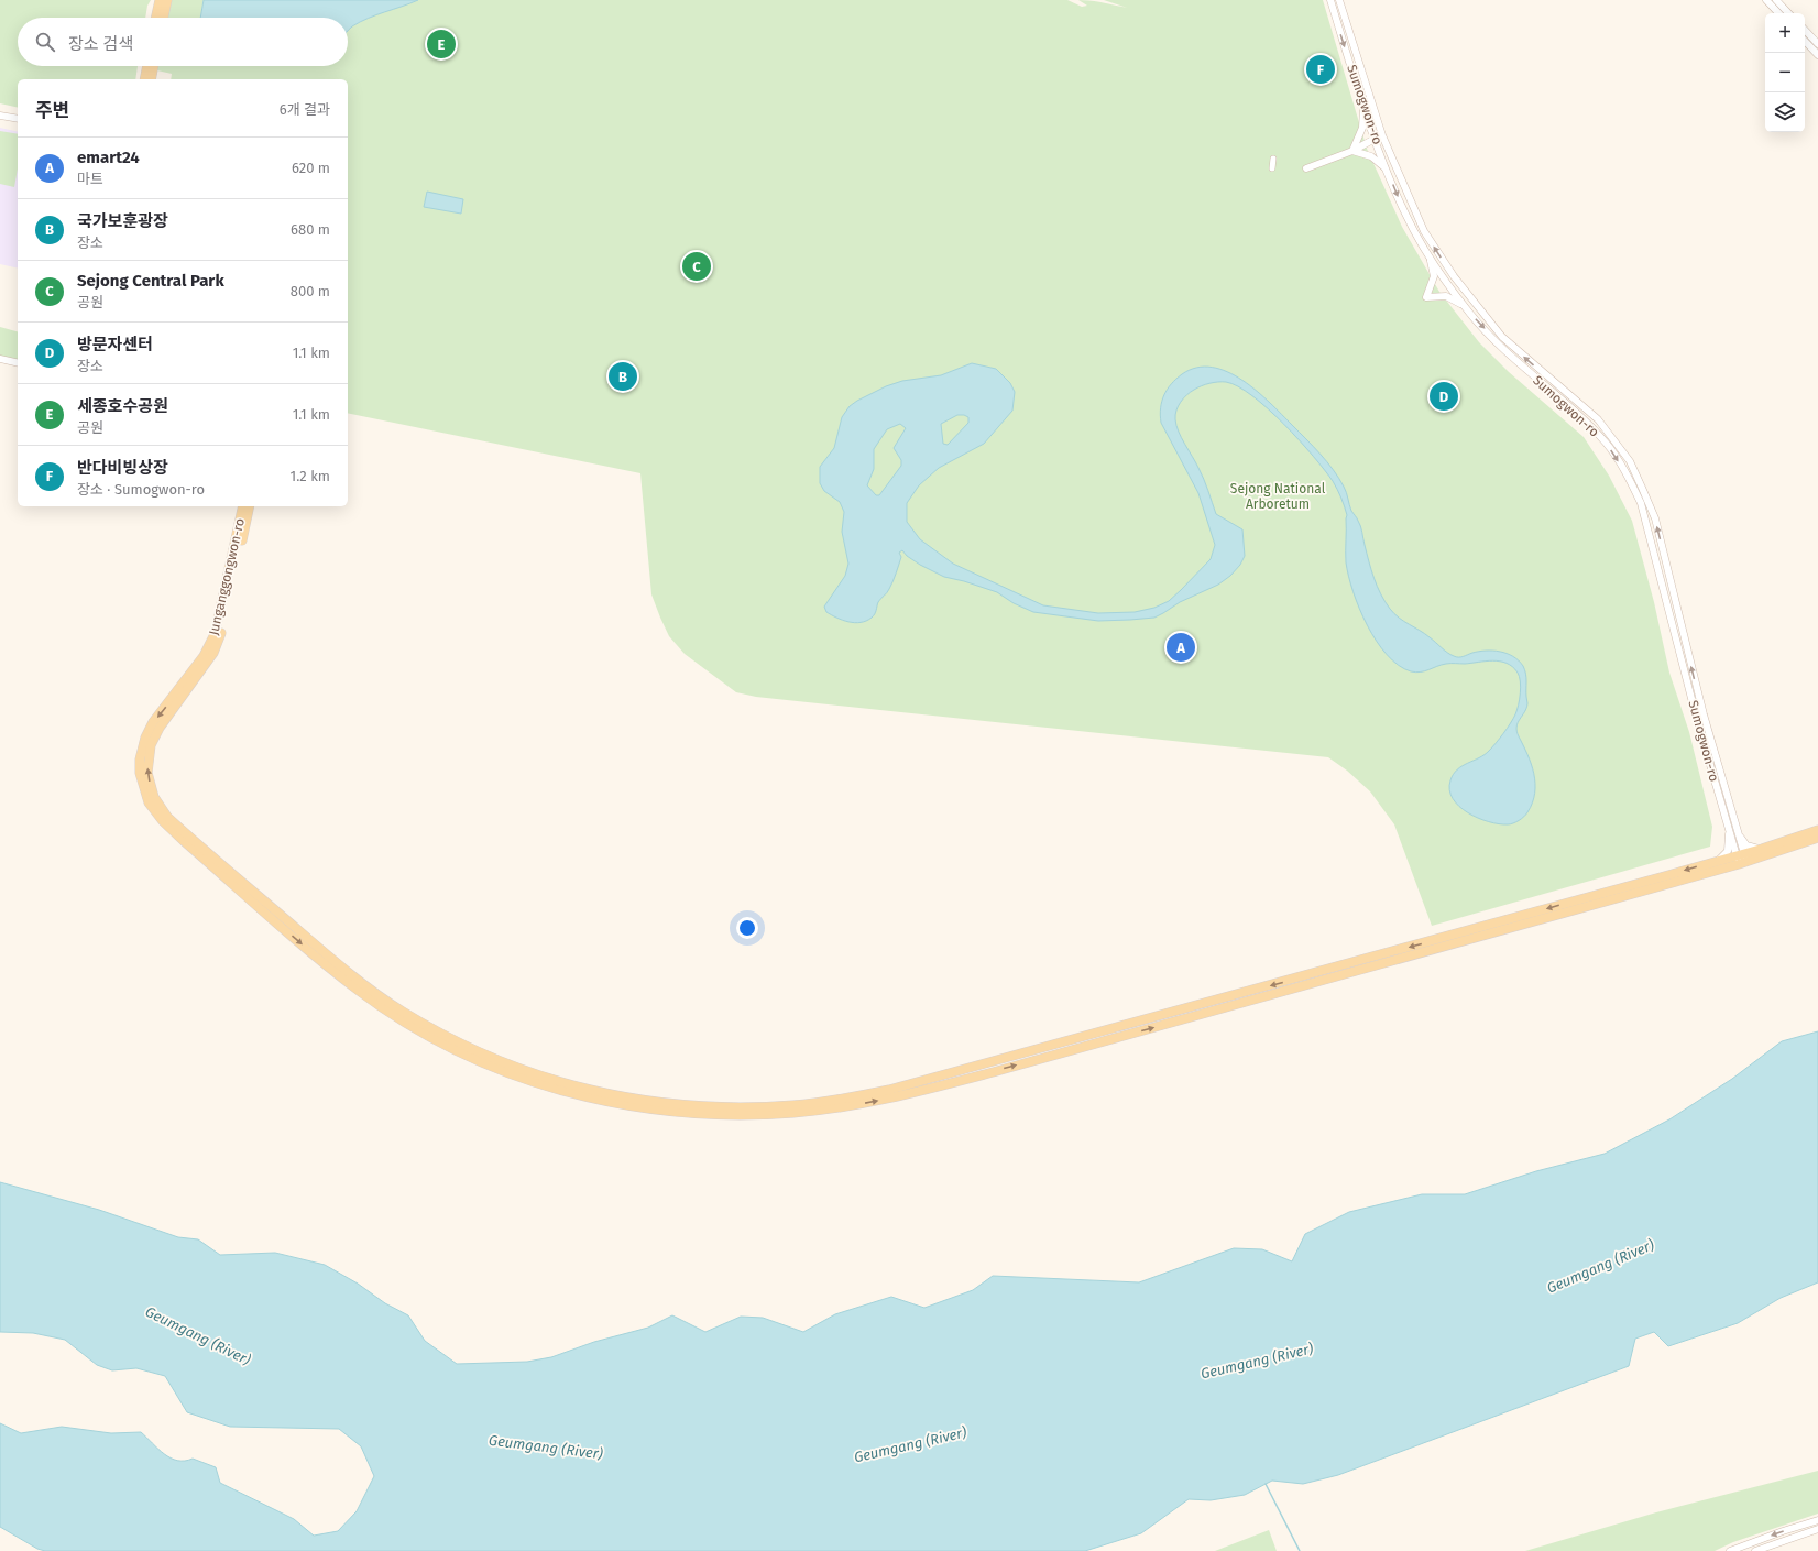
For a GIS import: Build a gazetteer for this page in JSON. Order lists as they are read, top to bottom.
{
  "streets": {
    "main road": ["Junganggongwon-ro"],
    "street": ["Sumogwon-ro"]
  },
  "water": ["Geumgang (River)"],
  "parks": ["Sejong National Arboretum"],
  "page": {
    "map_buttons": ["+", "−"],
    "search": "장소 검색",
    "pins": [
      "E",
      "F",
      "C",
      "B",
      "D",
      "A"
    ],
    "heading": ["주변", "6개 결과"],
    "list": [
      {
        "mark": "A",
        "name": "emart24",
        "note": "마트",
        "value": "620 m"
      },
      {
        "mark": "B",
        "name": "국가보훈광장",
        "note": "장소",
        "value": "680 m"
      },
      {
        "mark": "C",
        "name": "Sejong Central Park",
        "note": "공원",
        "value": "800 m"
      },
      {
        "mark": "D",
        "name": "방문자센터",
        "note": "장소",
        "value": "1.1 km"
      },
      {
        "mark": "E",
        "name": "세종호수공원",
        "note": "공원",
        "value": "1.1 km"
      },
      {
        "mark": "F",
        "name": "반다비빙상장",
        "note": "장소 · Sumogwon-ro",
        "value": "1.2 km"
      }
    ]
  }
}
